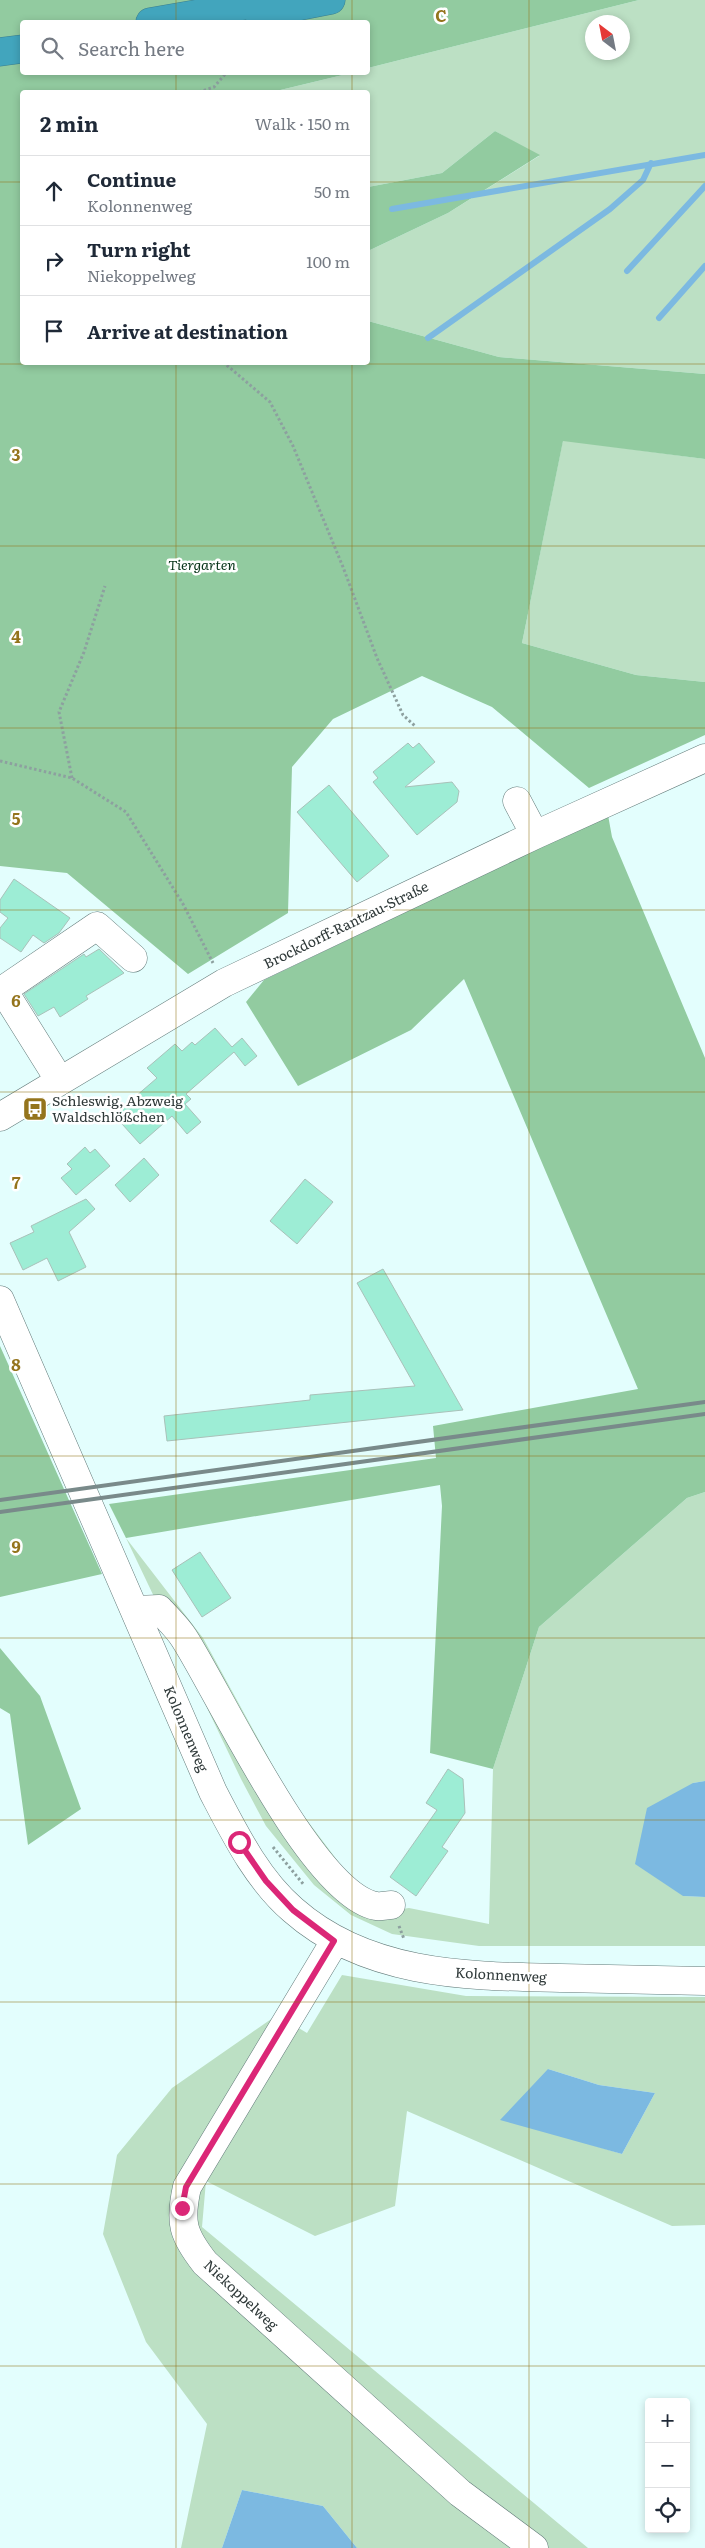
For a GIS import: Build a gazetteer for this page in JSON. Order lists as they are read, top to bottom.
{
  "streets": {
    "street": ["Brockdorff-Rantzau-Straße", "Kolonnenweg", "Niekoppelweg"]
  },
  "crossings": [
    ["Kolonnenweg", "Niekoppelweg"]
  ],
  "parks": ["Tiergarten"],
  "places": {
    "bus stop": ["Schleswig, Abzweig Waldschlößchen"]
  },
  "north": "top left",
  "page": {
    "search": "Search here",
    "heading": ["2 min", "Walk · 150 m"],
    "list": [
      ["Continue", "Kolonnenweg", "50 m"],
      ["Turn right", "Niekoppelweg", "100 m"],
      "Arrive at destination"
    ],
    "map_buttons": ["+", "−"]
  },
  "grid": {
    "columns": ["C"],
    "rows": [
      "3",
      "4",
      "5",
      "6",
      "7",
      "8",
      "9"
    ]
  }
}
